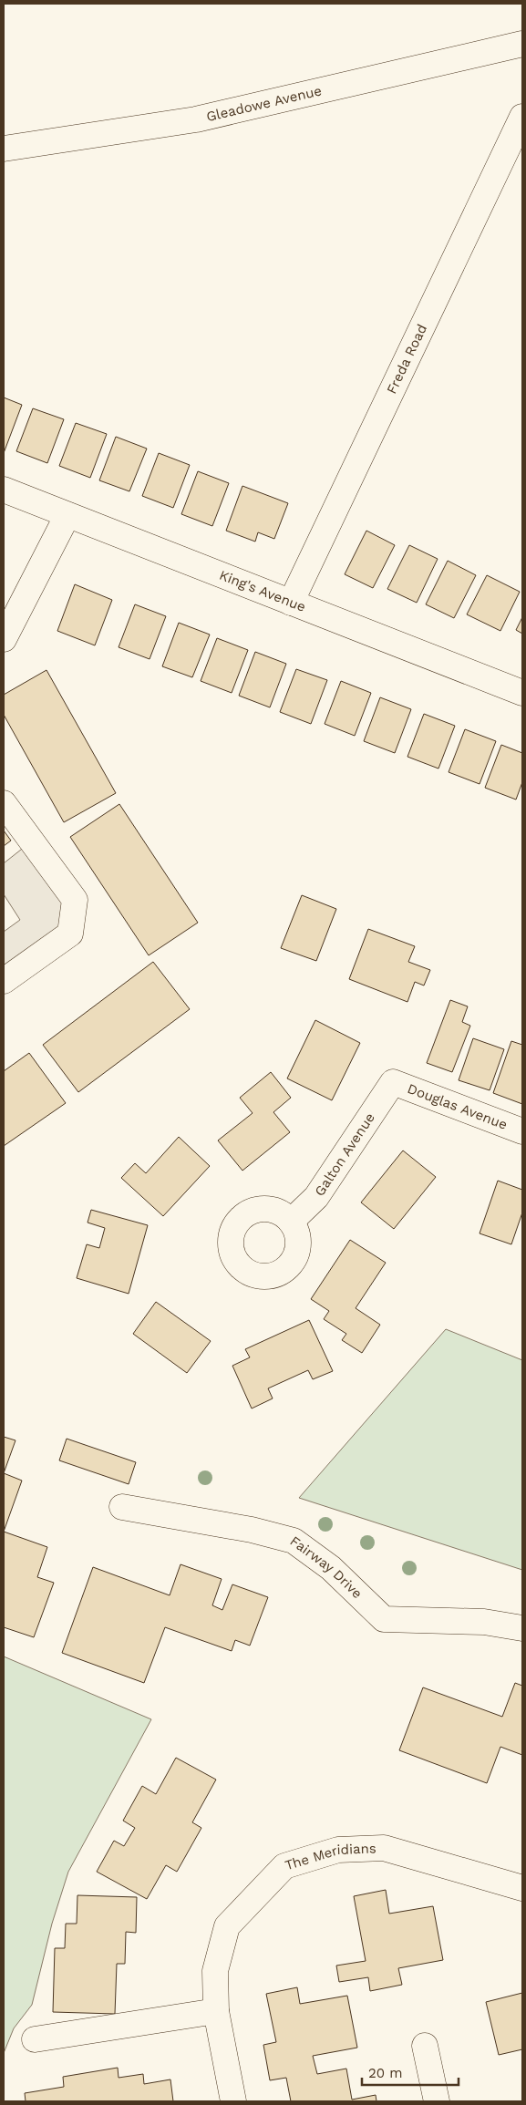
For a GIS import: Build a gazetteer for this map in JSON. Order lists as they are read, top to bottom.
{
  "streets": {
    "street": [
      "Gleadowe Avenue",
      "Freda Road",
      "King's Avenue",
      "Douglas Avenue",
      "Galton Avenue",
      "Fairway Drive",
      "The Meridians"
    ]
  },
  "crossings": [
    ["Freda Road", "King's Avenue"],
    ["Douglas Avenue", "Galton Avenue"]
  ],
  "scale_bar": "20 m"
}
